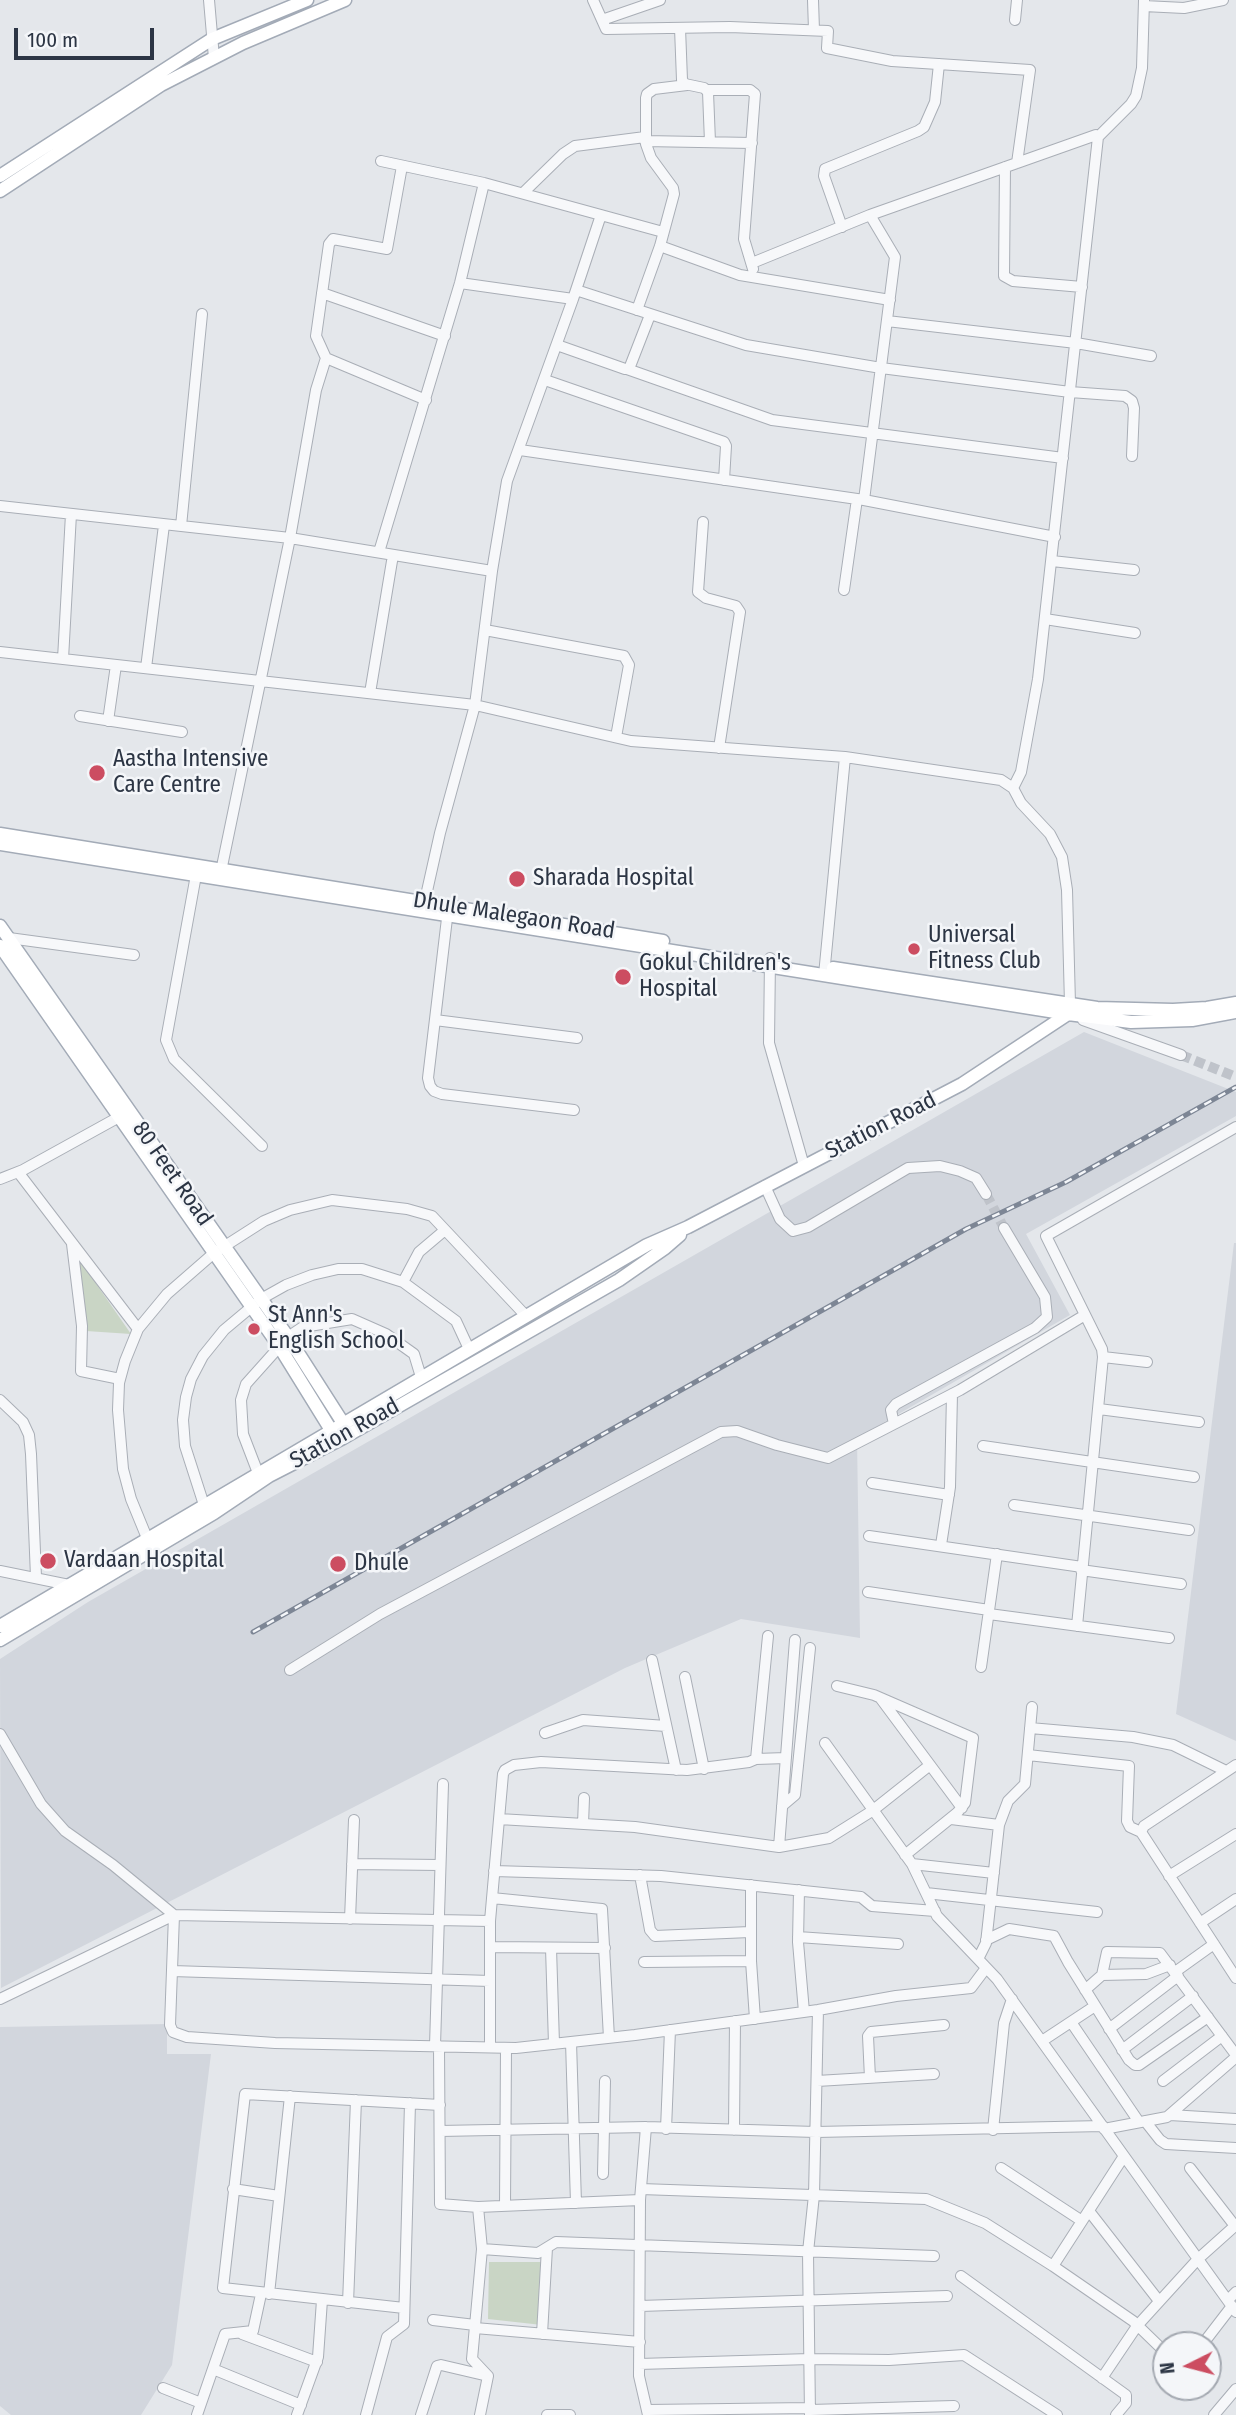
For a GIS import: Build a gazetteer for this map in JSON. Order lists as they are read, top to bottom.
{
  "streets": {
    "main road": ["Dhule Malegaon Road", "Station Road", "80 Feet Road"]
  },
  "crossings": [
    ["Dhule Malegaon Road", "Station Road"],
    ["Station Road", "80 Feet Road"]
  ],
  "places": [
    "Aastha Intensive Care Centre",
    "Sharada Hospital",
    "Universal Fitness Club",
    "Gokul Children's Hospital",
    "St Ann's English School",
    "Vardaan Hospital",
    "Dhule"
  ],
  "scale_bar": "100 m",
  "north": "left"
}
